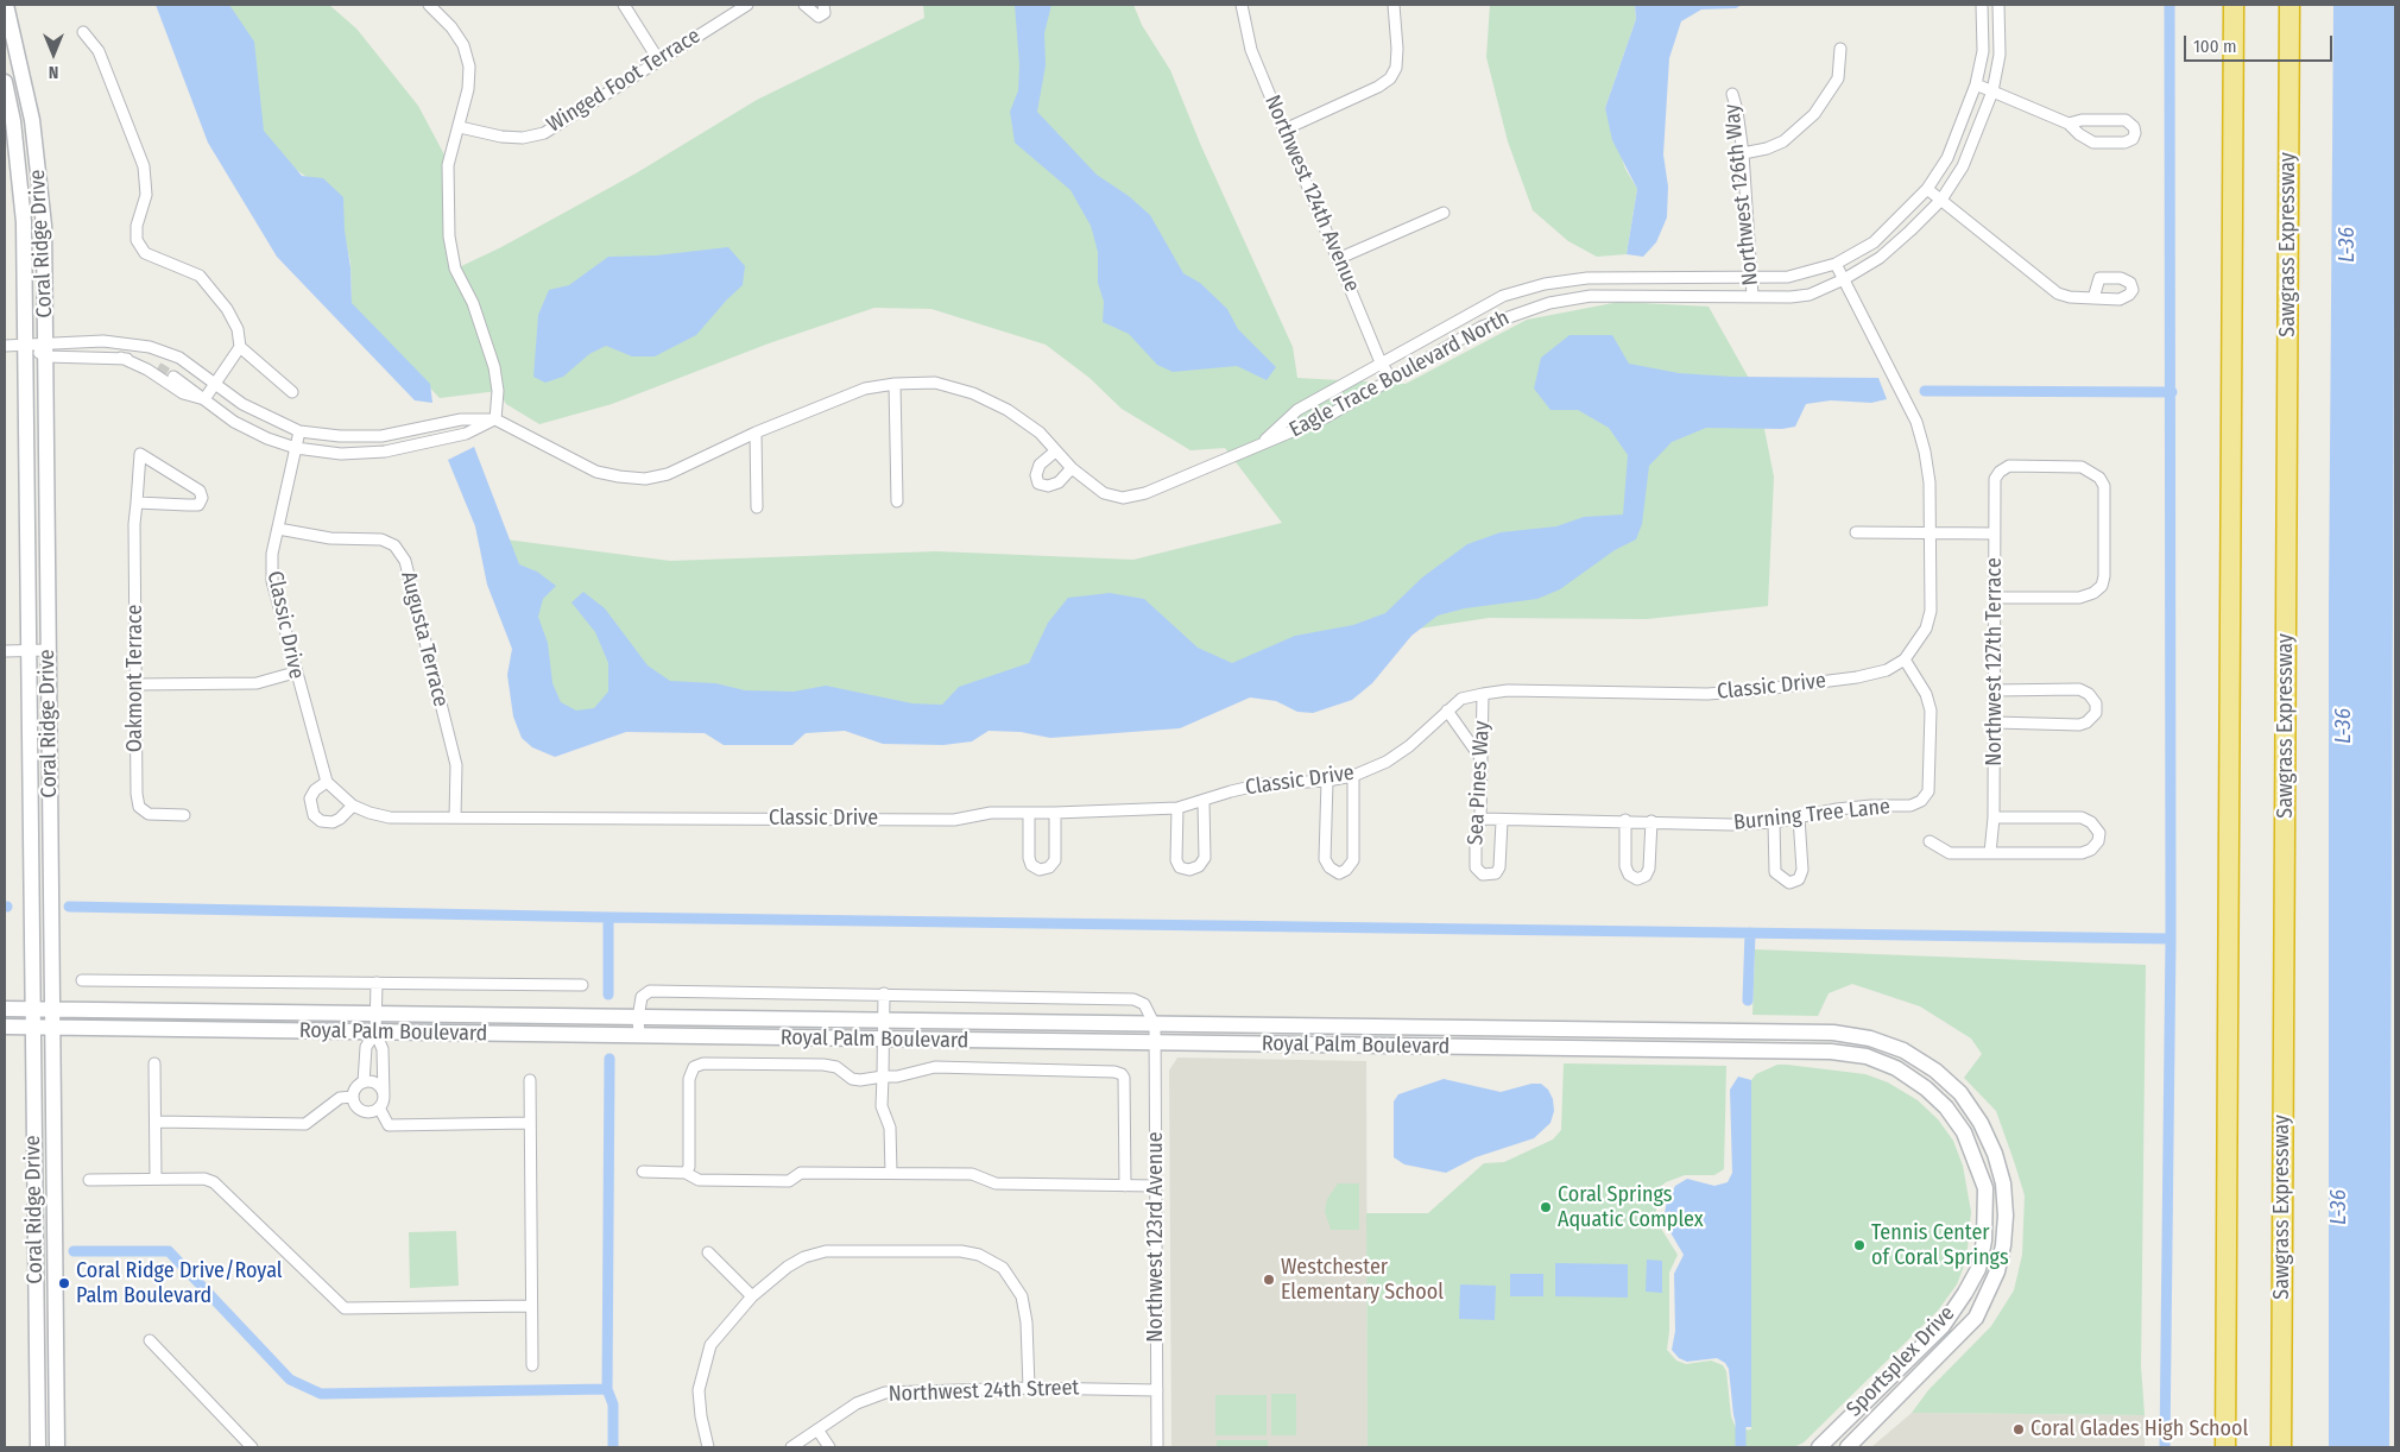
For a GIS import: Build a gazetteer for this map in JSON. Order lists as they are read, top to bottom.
{
  "streets": {
    "highway": ["Sawgrass Expressway"],
    "street": [
      "Winged Foot Terrace",
      "Northwest 124th Avenue",
      "Northwest 126th Way",
      "Coral Ridge Drive",
      "Eagle Trace Boulevard North",
      "Classic Drive",
      "Augusta Terrace",
      "Northwest 127th Terrace",
      "Oakmont Terrace",
      "Sea Pines Way",
      "Burning Tree Lane",
      "Royal Palm Boulevard",
      "Northwest 123rd Avenue",
      "Sportsplex Drive",
      "Northwest 24th Street"
    ]
  },
  "crossings": [
    ["Northwest 124th Avenue", "Eagle Trace Boulevard North"],
    ["Northwest 126th Way", "Eagle Trace Boulevard North"],
    ["Coral Ridge Drive", "Eagle Trace Boulevard North"],
    ["Coral Ridge Drive", "Royal Palm Boulevard"],
    ["Eagle Trace Boulevard North", "Classic Drive"],
    ["Classic Drive", "Augusta Terrace"],
    ["Classic Drive", "Sea Pines Way"],
    ["Classic Drive", "Burning Tree Lane"],
    ["Sea Pines Way", "Burning Tree Lane"],
    ["Royal Palm Boulevard", "Northwest 123rd Avenue"],
    ["Royal Palm Boulevard", "Sportsplex Drive"],
    ["Northwest 123rd Avenue", "Northwest 24th Street"]
  ],
  "water": ["L-36"],
  "places": [
    "Coral Springs Aquatic Complex",
    "Tennis Center of Coral Springs",
    "Westchester Elementary School",
    "Coral Ridge Drive/Royal Palm Boulevard",
    "Coral Glades High School"
  ],
  "scale_bar": "100 m",
  "north": "bottom"
}
